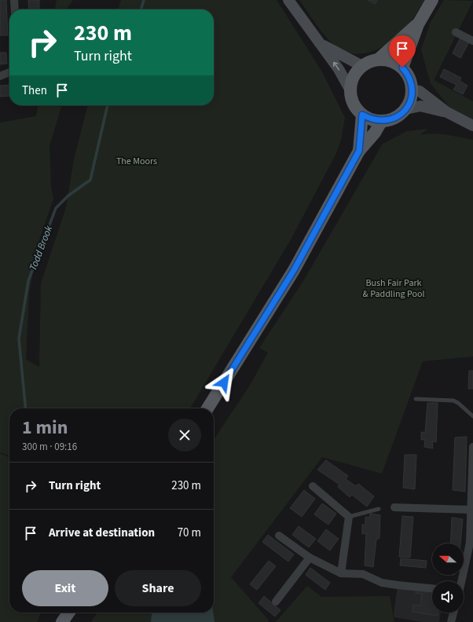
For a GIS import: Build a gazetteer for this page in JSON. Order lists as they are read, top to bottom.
{
  "water": ["Todd Brook"],
  "parks": ["The Moors", "Bush Fair Park & Paddling Pool"],
  "north": "left",
  "page": {
    "turn": ["230 m", "Turn right"],
    "then": "Then",
    "heading": ["1 min", "300 m · 09:16"],
    "list": [
      {
        "name": "Turn right",
        "value": "230 m"
      },
      {
        "name": "Arrive at destination",
        "value": "70 m"
      }
    ],
    "buttons": ["Exit", "Share"]
  }
}
